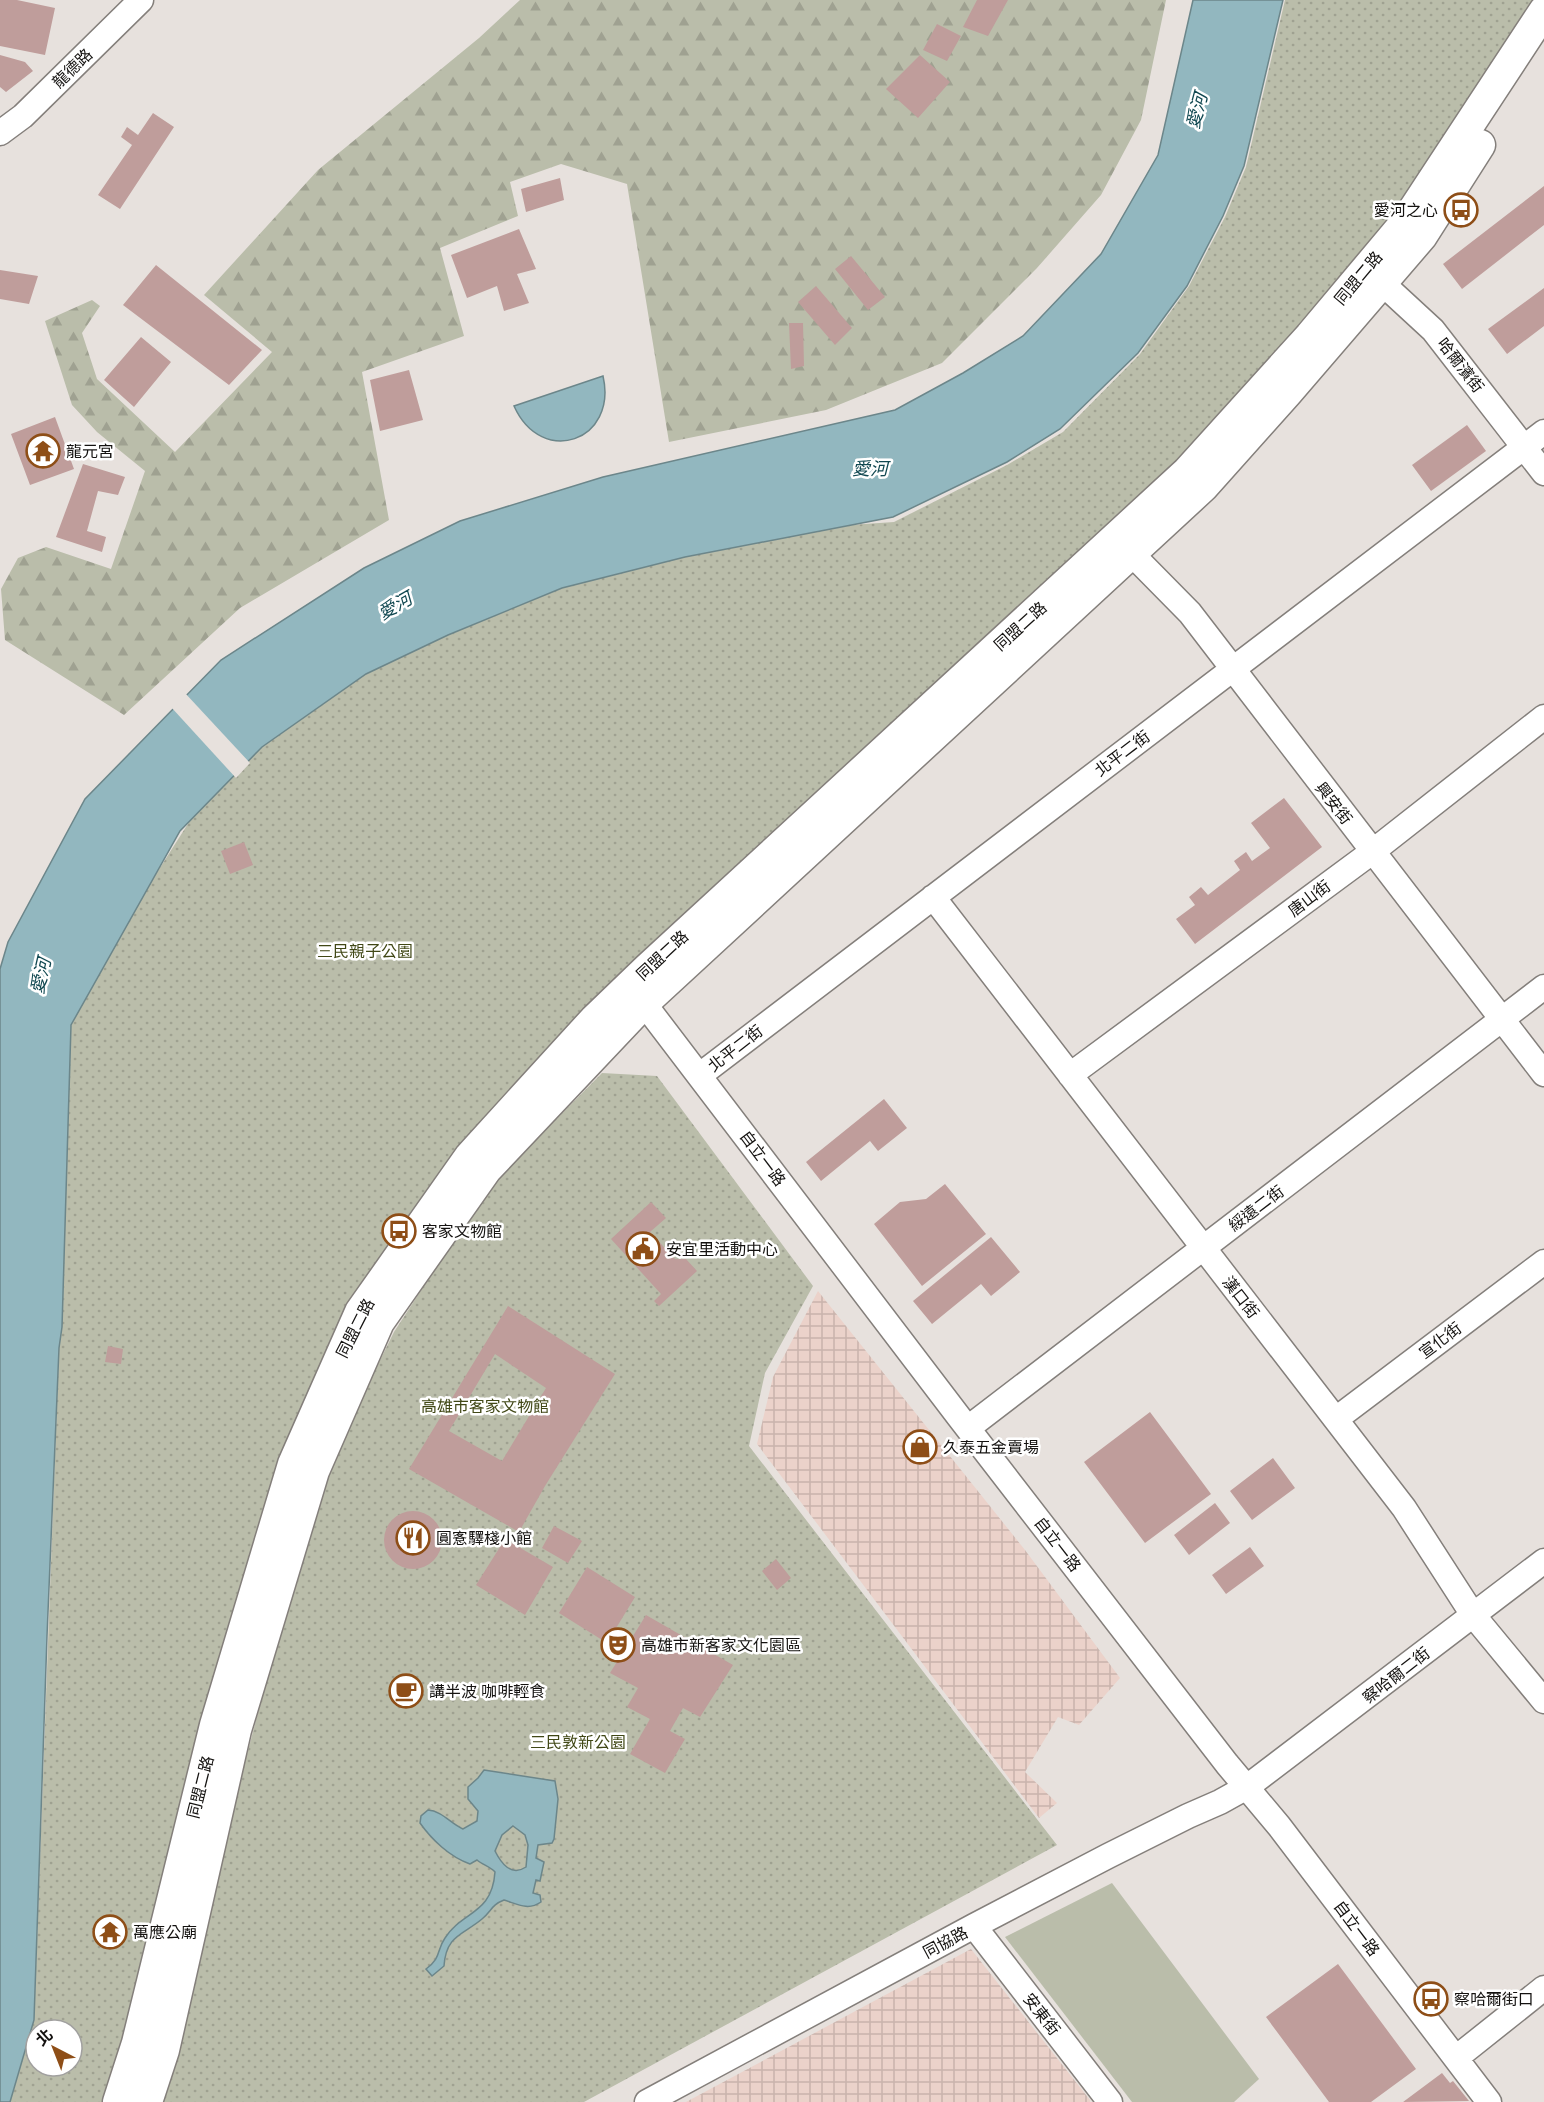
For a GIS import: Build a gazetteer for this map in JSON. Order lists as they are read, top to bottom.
{
  "streets": {
    "street": [
      "龍德路",
      "同盟二路",
      "哈爾濱街",
      "北平二街",
      "興安街",
      "唐山街",
      "自立一路",
      "綏遠二街",
      "漢口街",
      "宣化街",
      "察哈爾二街",
      "同協路",
      "安東街"
    ]
  },
  "crossings": [
    ["同盟二路", "哈爾濱街"],
    ["同盟二路", "興安街"],
    ["同盟二路", "自立一路"],
    ["哈爾濱街", "北平二街"],
    ["北平二街", "興安街"],
    ["北平二街", "自立一路"],
    ["北平二街", "漢口街"],
    ["興安街", "唐山街"],
    ["興安街", "綏遠二街"],
    ["唐山街", "漢口街"],
    ["自立一路", "綏遠二街"],
    ["自立一路", "察哈爾二街"],
    ["自立一路", "同協路"],
    ["綏遠二街", "漢口街"],
    ["漢口街", "宣化街"],
    ["漢口街", "察哈爾二街"],
    ["察哈爾二街", "同協路"],
    ["同協路", "安東街"]
  ],
  "water": ["愛河"],
  "parks": ["三民親子公園", "高雄市客家文物館", "三民敦新公園"],
  "places": {
    "bus stop": ["愛河之心", "客家文物館", "察哈爾街口"],
    "temple": ["龍元宮", "萬應公廟"],
    "public building": ["安宜里活動中心"],
    "shop": ["久泰五金賣場"],
    "restaurant": ["圓愙驛棧小館"],
    "theatre": ["高雄市新客家文化園區"],
    "cafe": ["講半波 咖啡輕食"]
  },
  "north": "top left"
}
